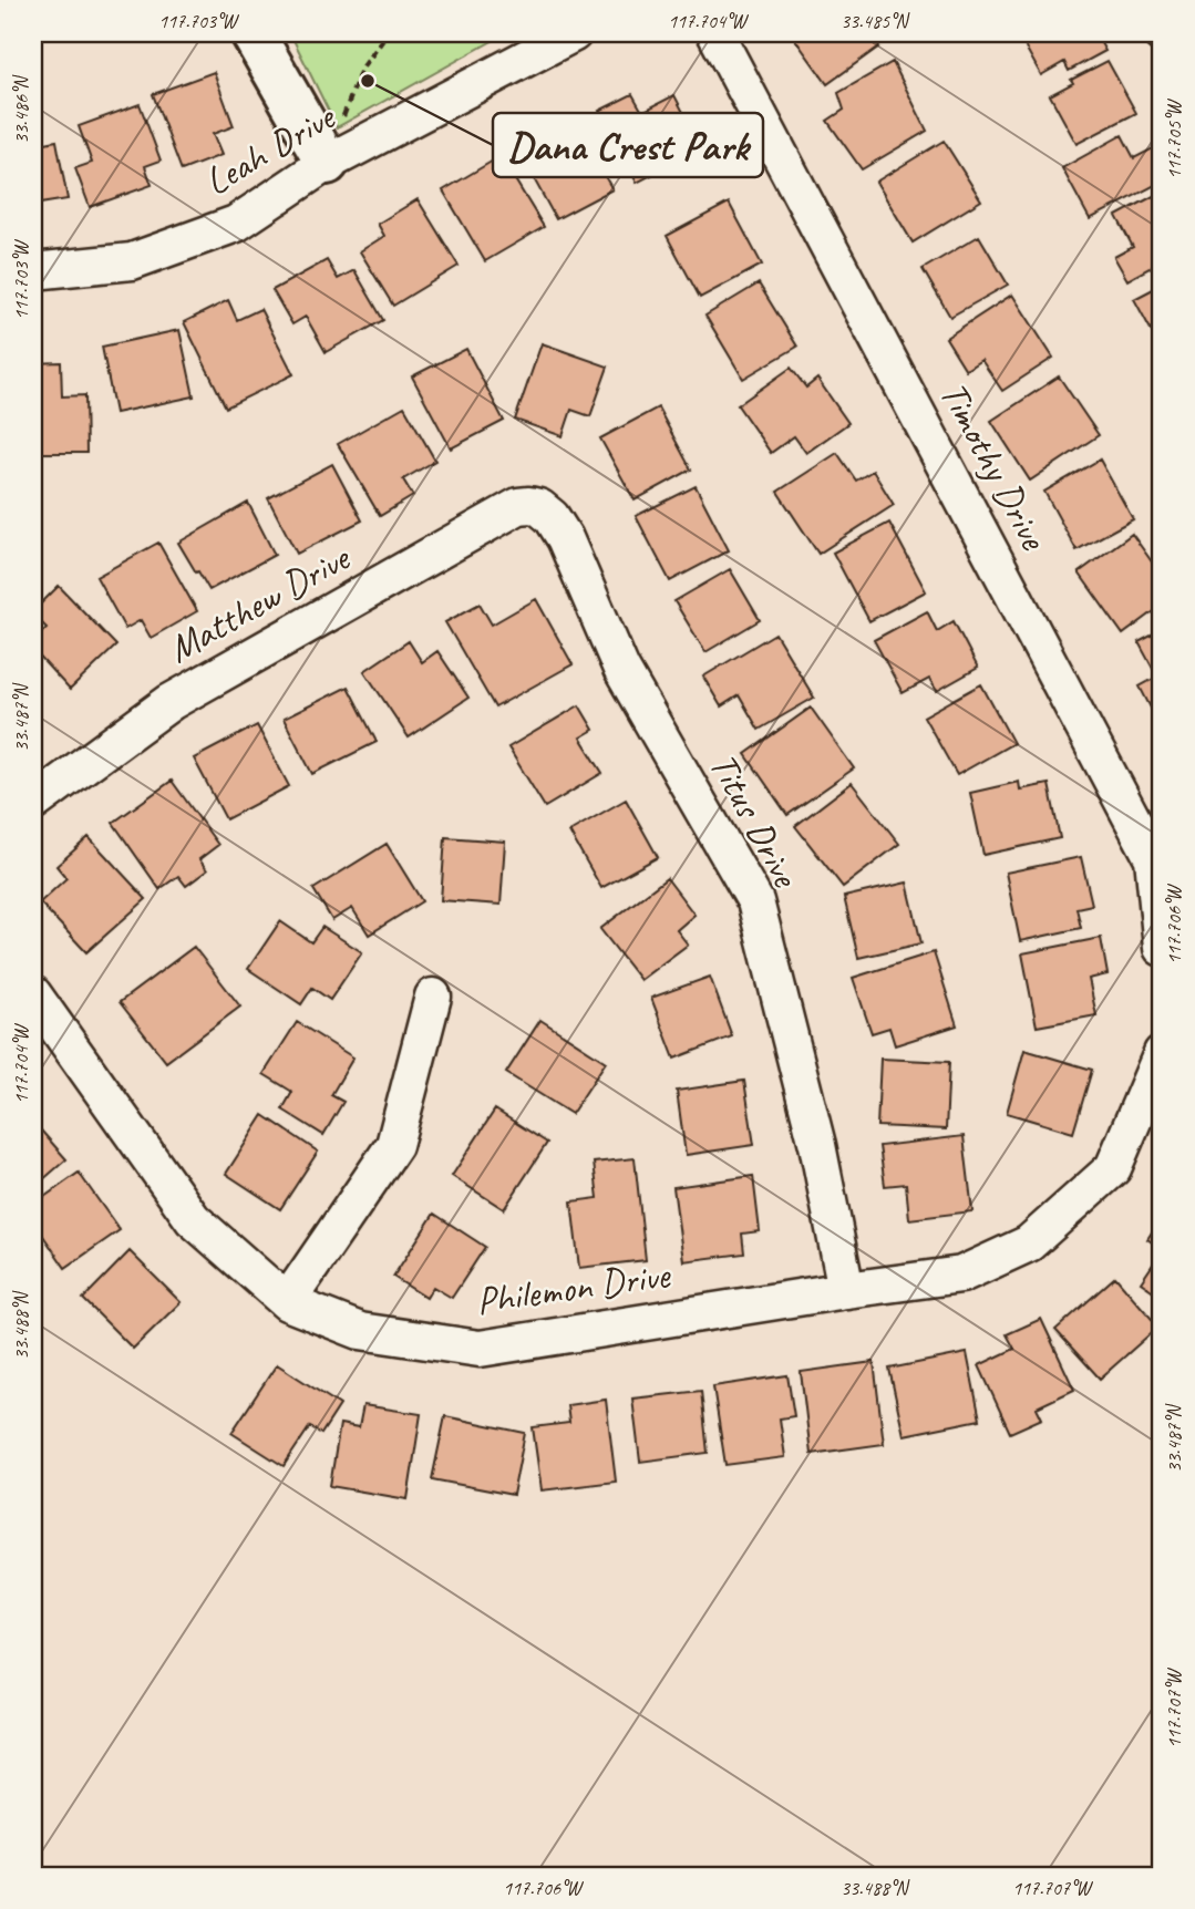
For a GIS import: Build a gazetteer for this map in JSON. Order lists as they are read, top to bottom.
{
  "streets": {
    "street": [
      "Leah Drive",
      "Timothy Drive",
      "Matthew Drive",
      "Titus Drive",
      "Philemon Drive"
    ]
  },
  "crossings": [
    ["Matthew Drive", "Titus Drive"],
    ["Titus Drive", "Philemon Drive"]
  ],
  "places": ["Dana Crest Park"],
  "coordinates": [
    "117.703°W",
    "117.704°W",
    "33.485°N",
    "33.486°N",
    "117.705°W",
    "33.487°N",
    "117.706°W",
    "33.488°N",
    "117.707°W"
  ]
}
